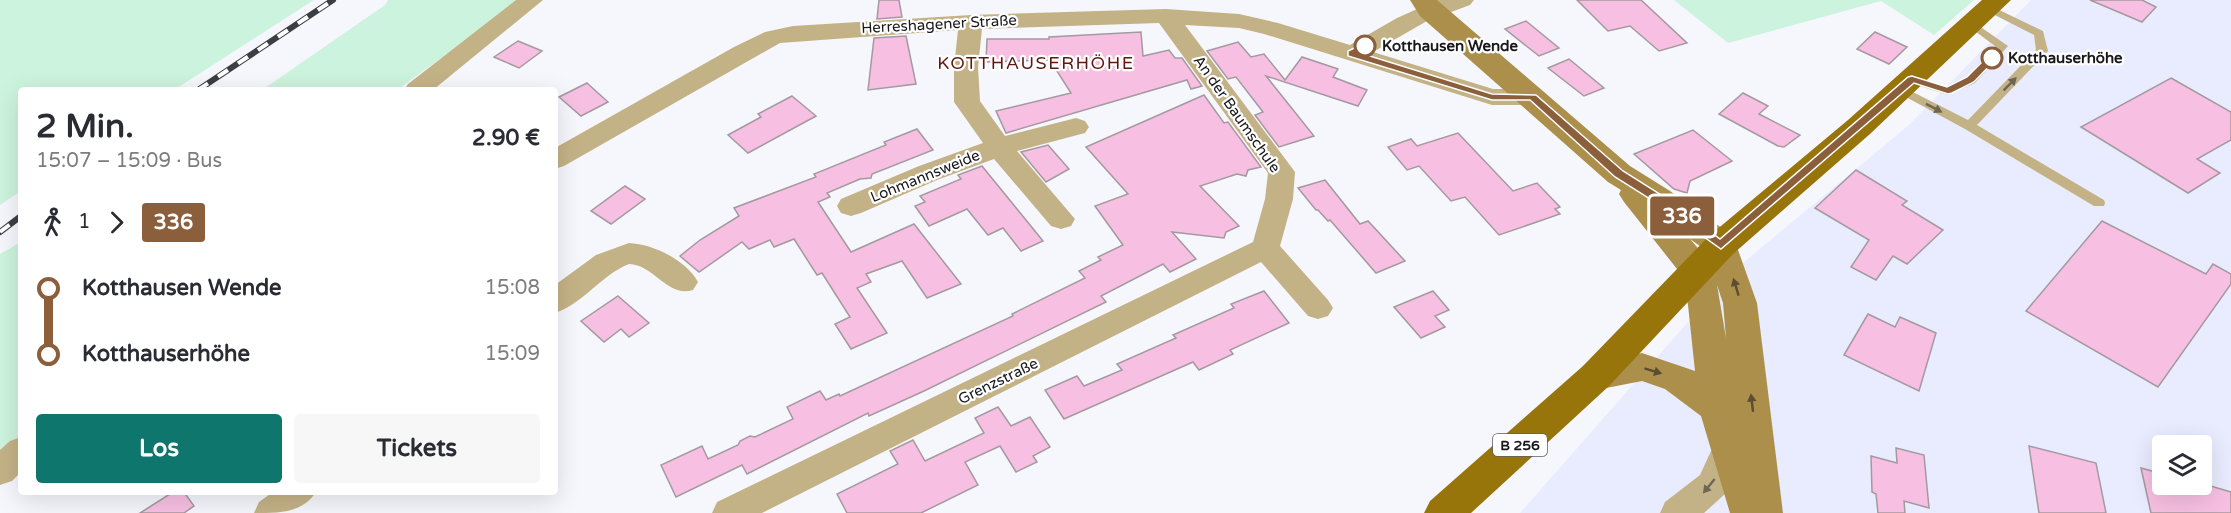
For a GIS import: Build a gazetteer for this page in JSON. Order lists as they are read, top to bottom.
{
  "streets": {
    "main road": ["B 256"],
    "street": [
      "Herreshagener Straße",
      "An der Baumschule",
      "Lohmannsweide",
      "Grenzstraße"
    ]
  },
  "crossings": [
    ["Herreshagener Straße", "An der Baumschule"],
    ["Herreshagener Straße", "Lohmannsweide"],
    ["An der Baumschule", "Grenzstraße"]
  ],
  "districts": ["KOTTHAUSERHÖHE"],
  "places": ["Kotthausen Wende", "Kotthauserhöhe"],
  "lines": ["bus line 336"],
  "page": {
    "on_map": "336",
    "heading": ["2 Min.", "15:07 – 15:09 · Bus", "2.90 €"],
    "legs": ["1", "336"],
    "list": [
      {
        "name": "Kotthausen Wende",
        "value": "15:08"
      },
      {
        "name": "Kotthauserhöhe",
        "value": "15:09"
      }
    ],
    "buttons": ["Los", "Tickets"]
  }
}
